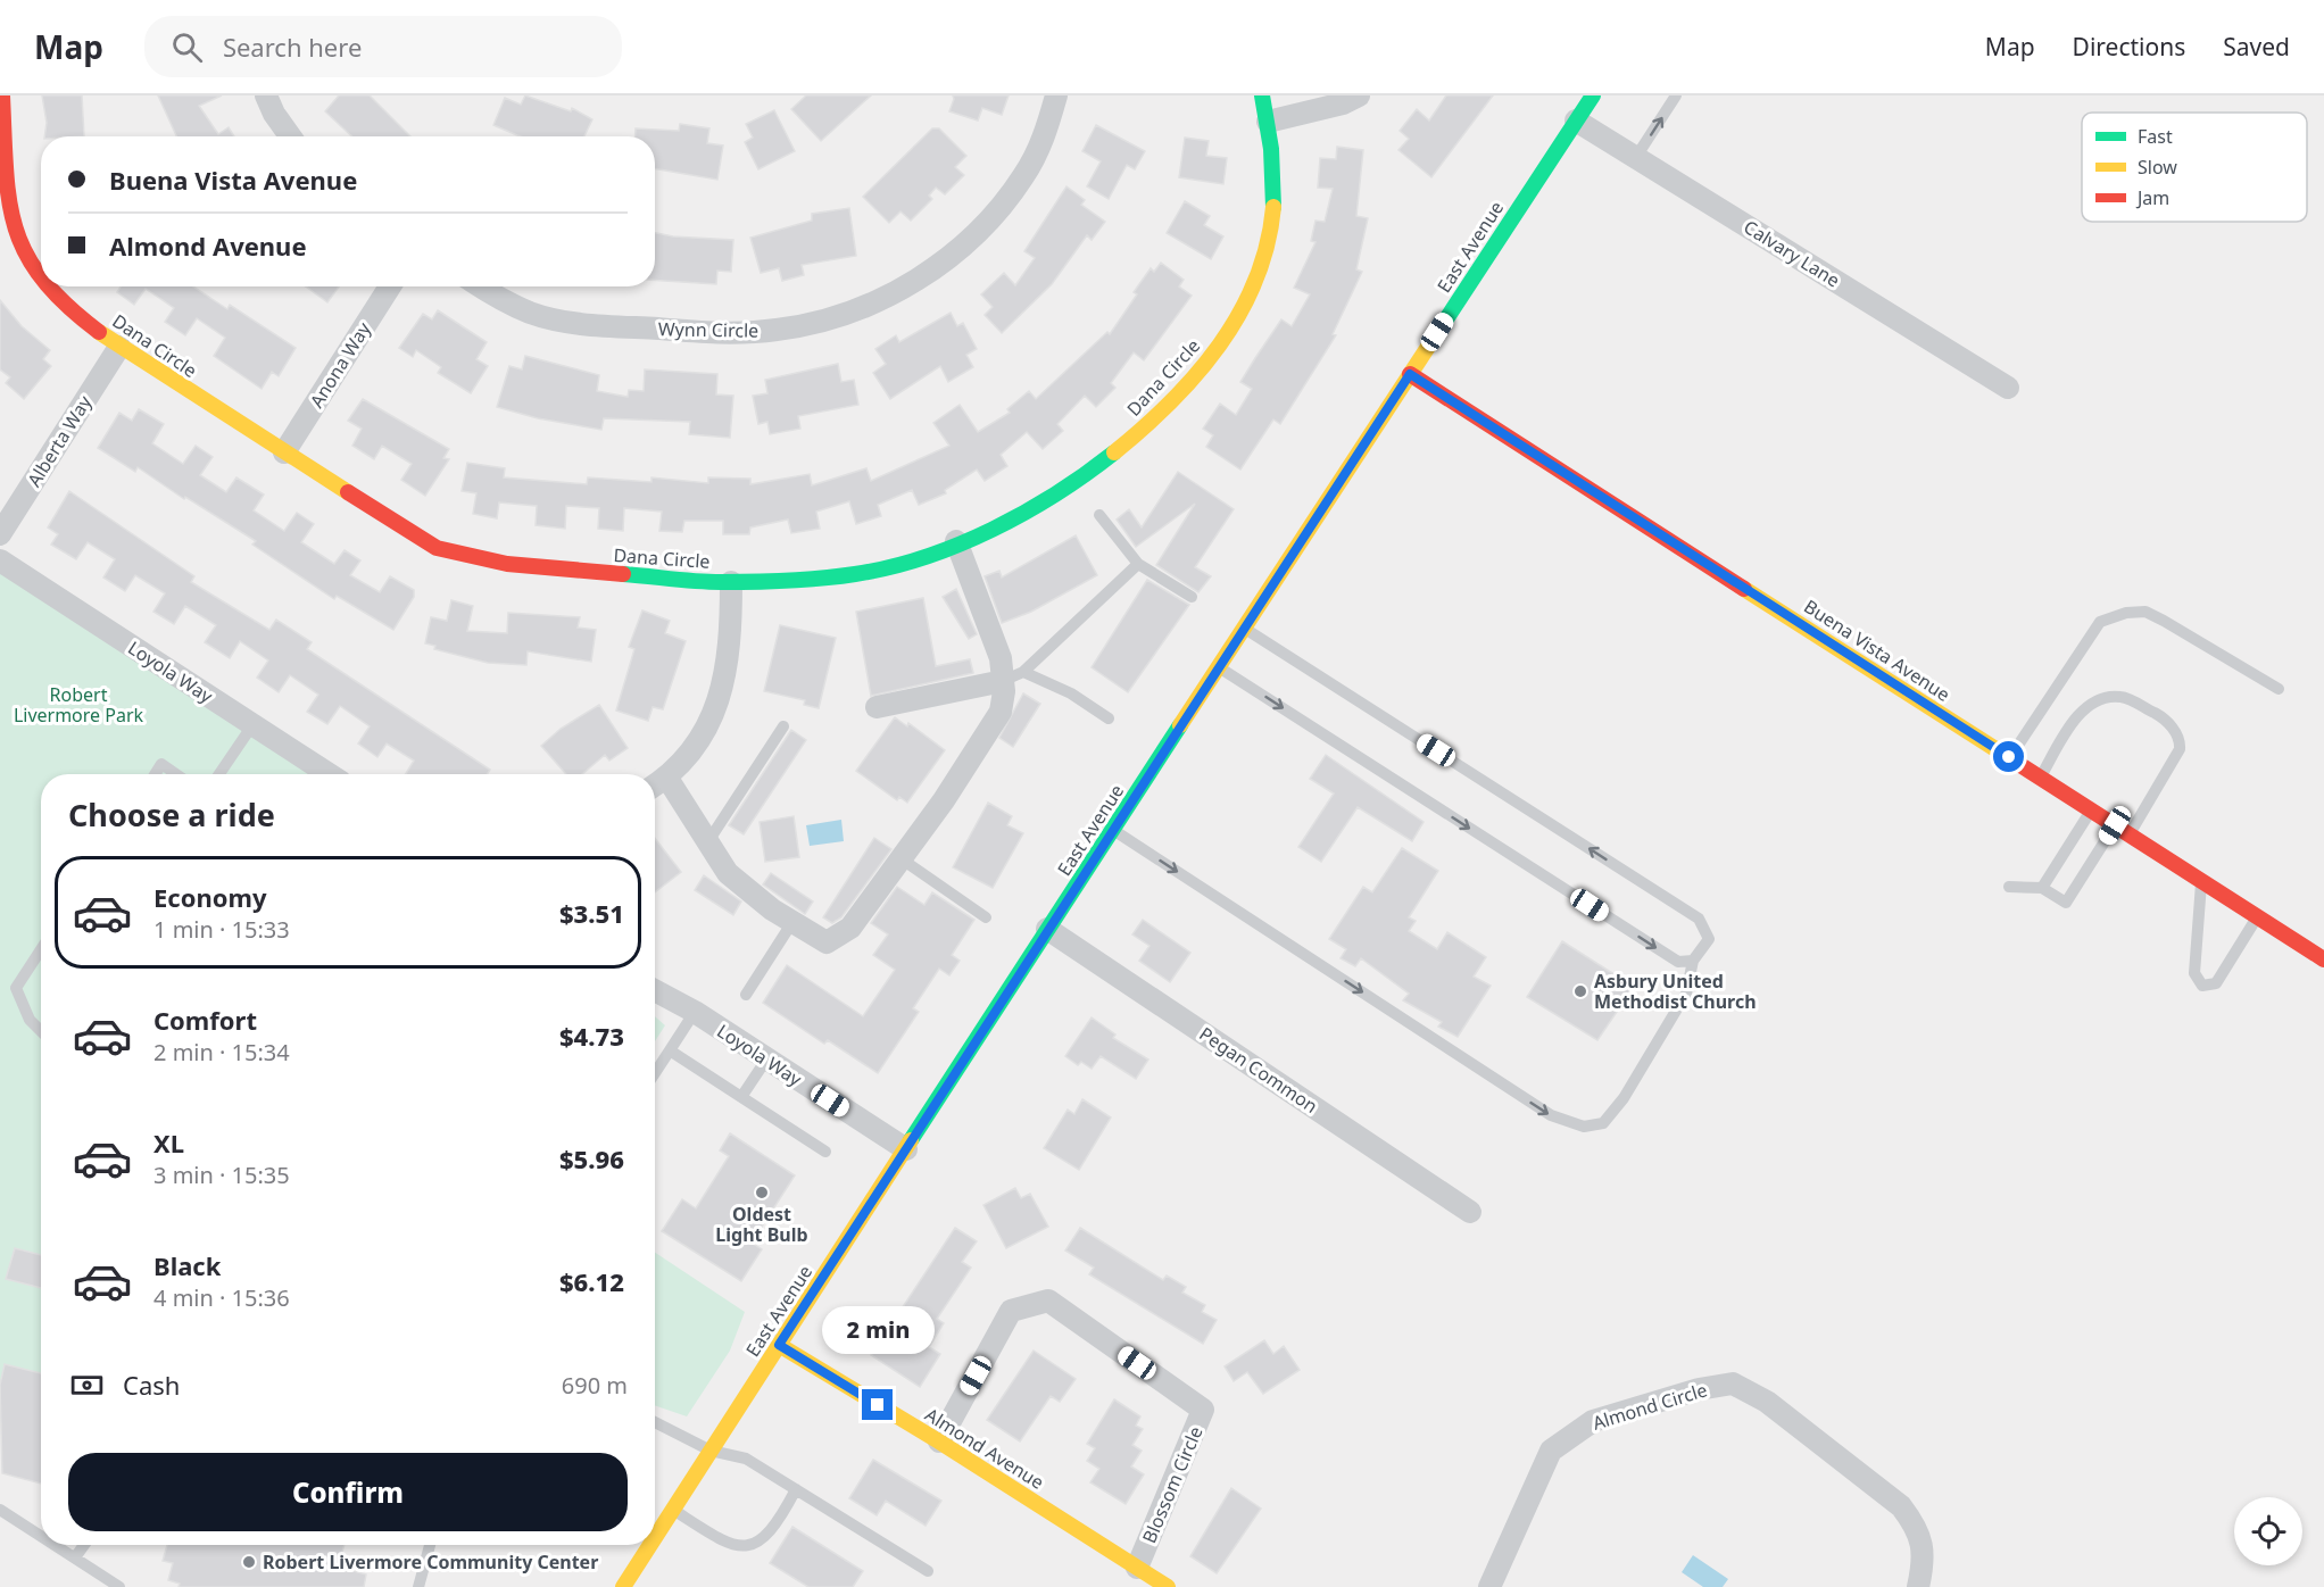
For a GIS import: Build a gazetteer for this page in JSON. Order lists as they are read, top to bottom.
{
  "streets": {
    "street": [
      "East Avenue",
      "Calvary Lane",
      "Wynn Circle",
      "Dana Circle",
      "Anona Way",
      "Alberta Way",
      "Buena Vista Avenue",
      "Loyola Way",
      "Pegan Common",
      "Almond Circle",
      "Almond Avenue",
      "Blossom Circle"
    ]
  },
  "crossings": [
    ["East Avenue", "Calvary Lane"],
    ["East Avenue", "Buena Vista Avenue"],
    ["East Avenue", "Loyola Way"],
    ["East Avenue", "Pegan Common"],
    ["East Avenue", "Almond Avenue"],
    ["Dana Circle", "Anona Way"],
    ["Dana Circle", "Alberta Way"],
    ["Almond Avenue", "Blossom Circle"]
  ],
  "parks": ["Robert Livermore Park"],
  "places": ["Asbury United Methodist Church", "Oldest Light Bulb", "Robert Livermore Community Center"],
  "legend": ["Fast", "Slow", "Jam"],
  "page": {
    "header": "Map",
    "search": "Search here",
    "nav": ["Map", "Directions", "Saved"],
    "banner": ["Buena Vista Avenue", "Almond Avenue"],
    "heading": "Choose a ride",
    "list": [
      {
        "name": "Economy",
        "note": "1 min · 15:33",
        "value": "$3.51"
      },
      {
        "name": "Comfort",
        "note": "2 min · 15:34",
        "value": "$4.73"
      },
      {
        "name": "XL",
        "note": "3 min · 15:35",
        "value": "$5.96"
      },
      {
        "name": "Black",
        "note": "4 min · 15:36",
        "value": "$6.12"
      }
    ],
    "bubble": "2 min",
    "pay": ["Cash", "690 m"],
    "buttons": "Confirm"
  }
}
